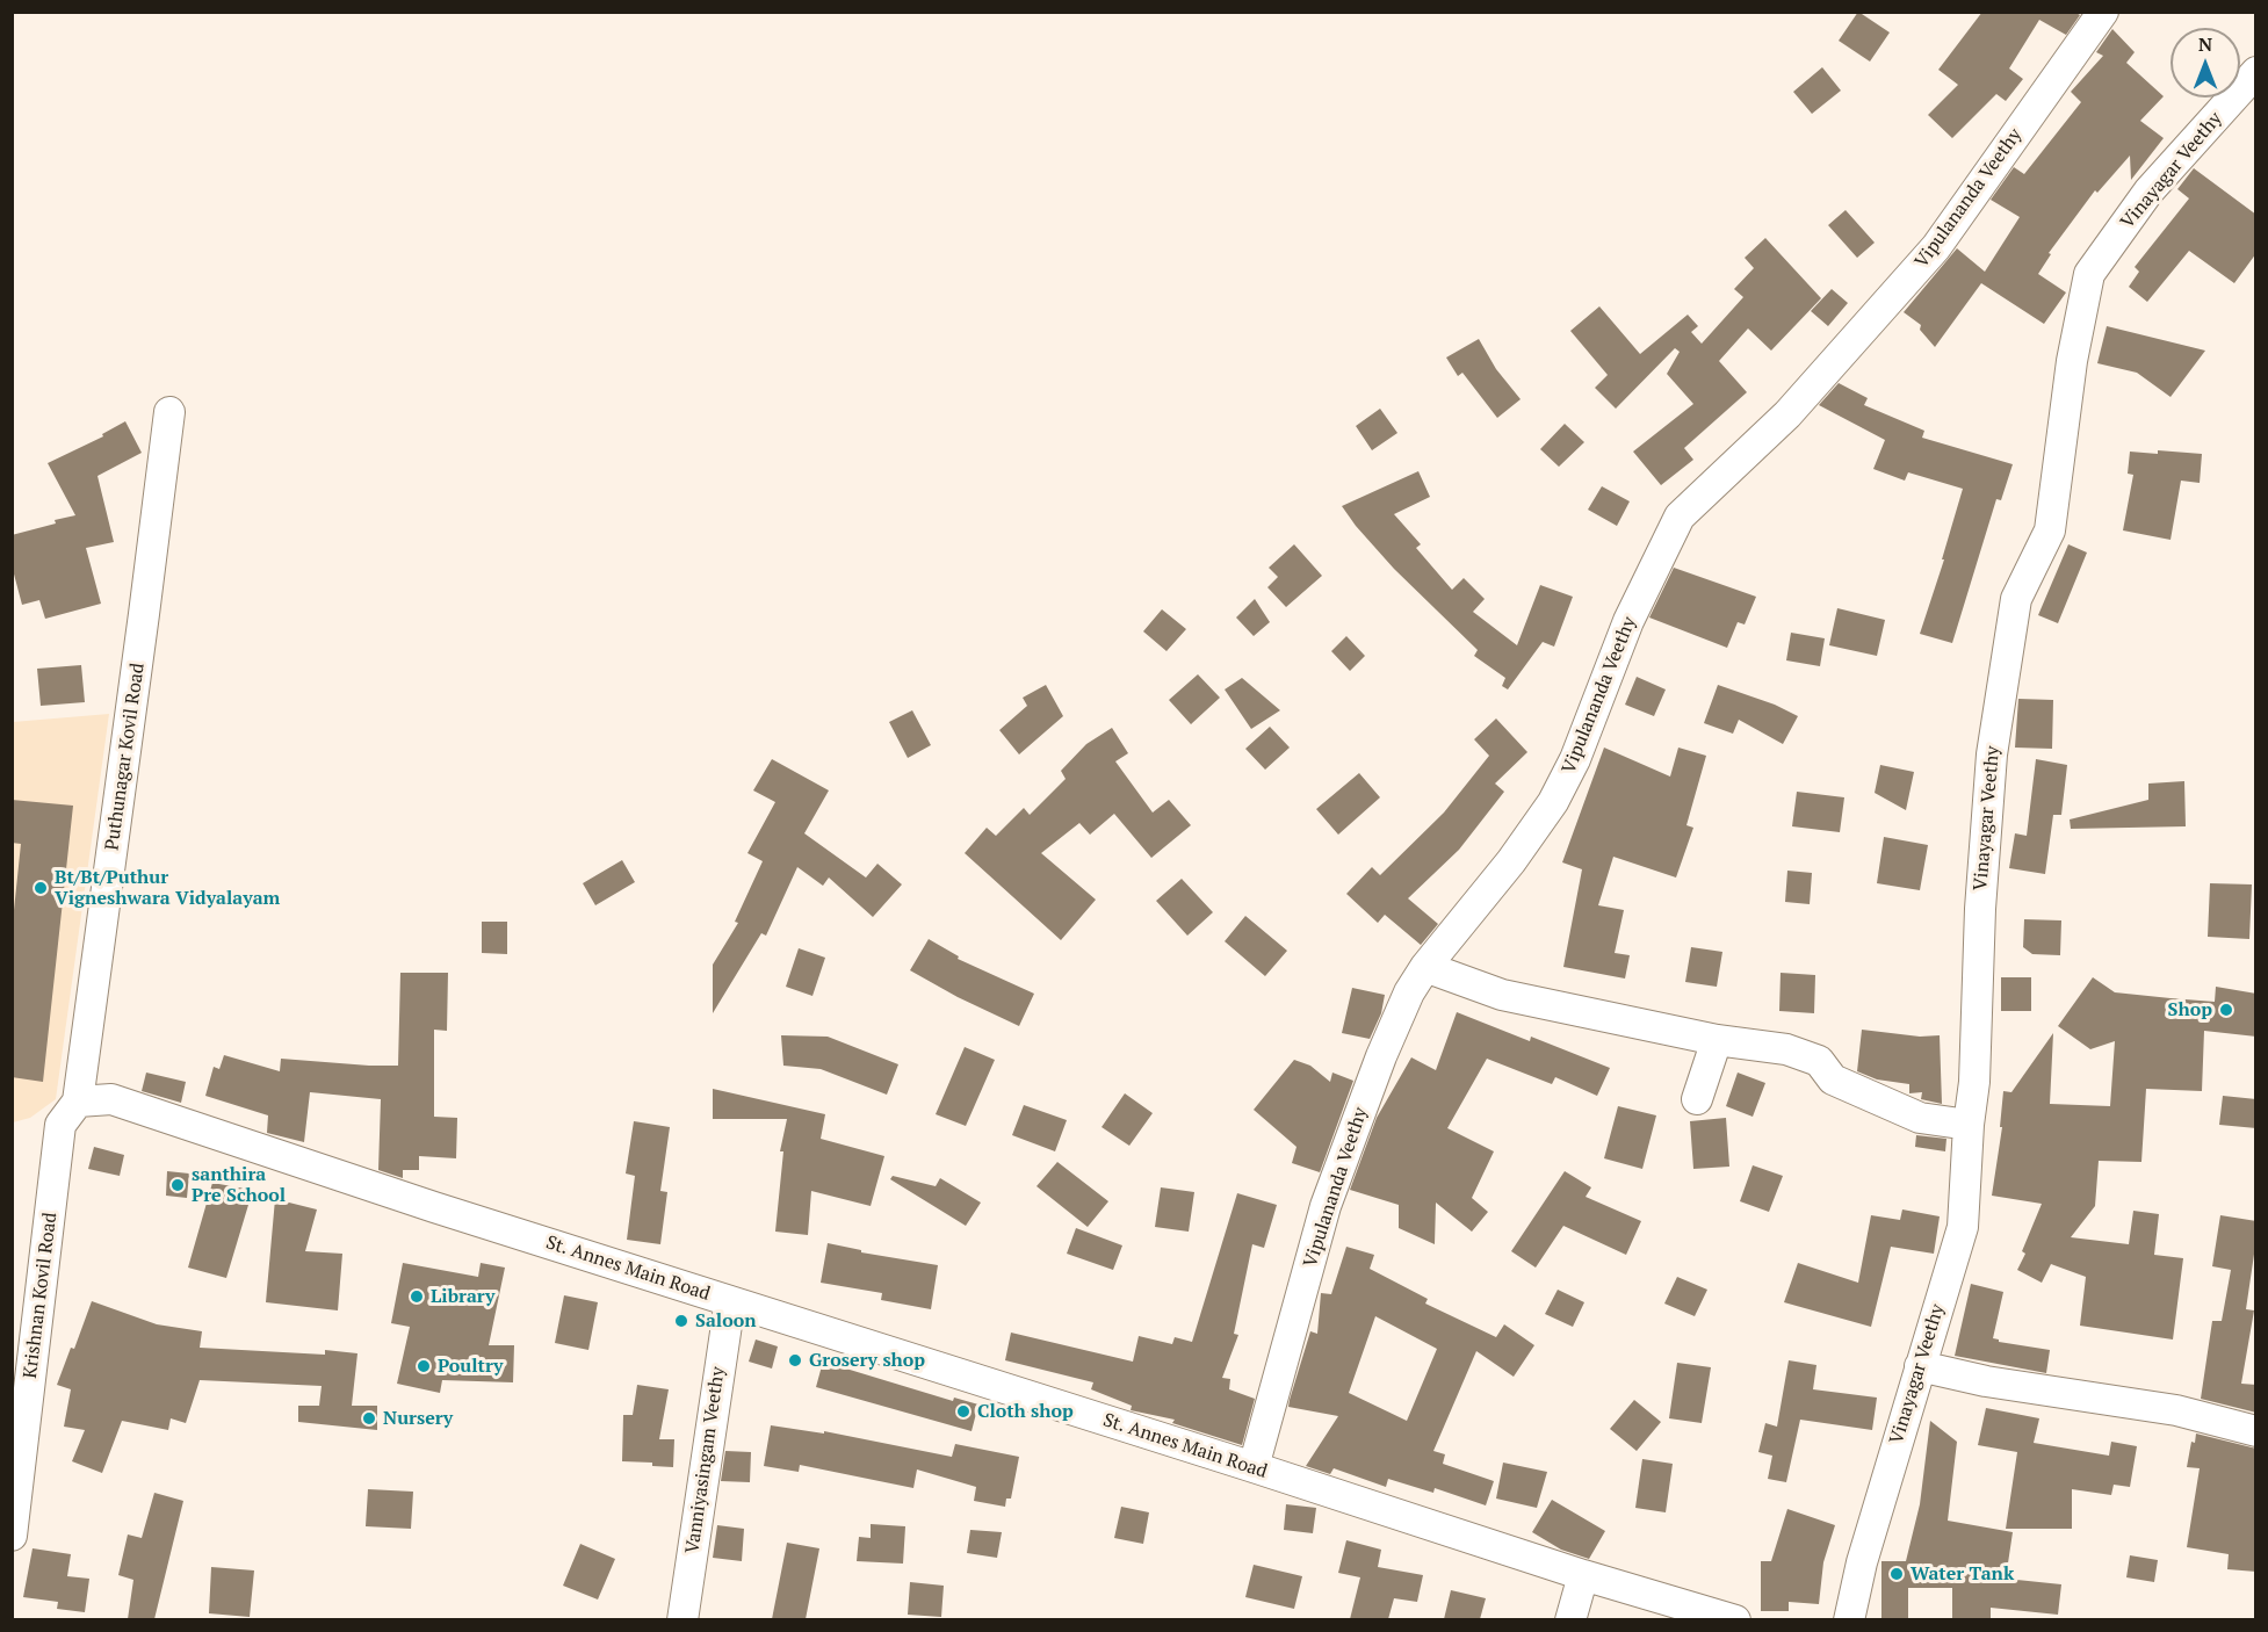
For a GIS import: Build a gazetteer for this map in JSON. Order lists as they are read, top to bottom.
{
  "streets": {
    "street": [
      "Vinayagar Veethy",
      "Vipulananda Veethy",
      "Puthunagar Kovil Road",
      "St. Annes Main Road",
      "Krishnan Kovil Road",
      "Vanniyasingam Veethy"
    ]
  },
  "crossings": [
    ["Vipulananda Veethy", "St. Annes Main Road"],
    ["Puthunagar Kovil Road", "St. Annes Main Road"],
    ["Puthunagar Kovil Road", "Krishnan Kovil Road"],
    ["St. Annes Main Road", "Krishnan Kovil Road"],
    ["St. Annes Main Road", "Vanniyasingam Veethy"]
  ],
  "places": [
    "Bt/Bt/Puthur Vigneshwara Vidyalayam",
    "Shop",
    "santhira Pre School",
    "Library",
    "Saloon",
    "Grosery shop",
    "Poultry",
    "Cloth shop",
    "Nursery",
    "Water Tank"
  ],
  "north": "top"
}
